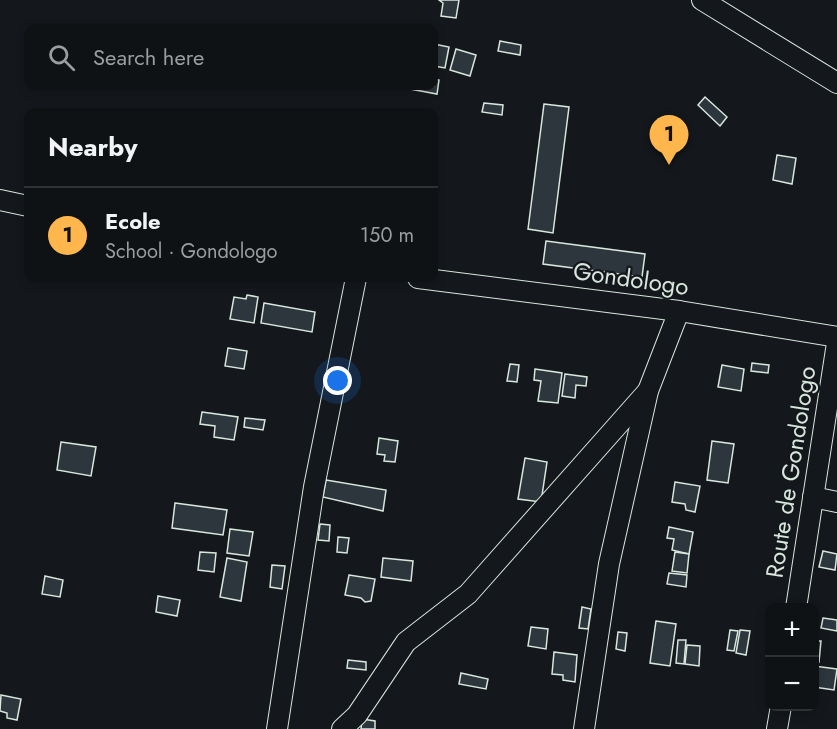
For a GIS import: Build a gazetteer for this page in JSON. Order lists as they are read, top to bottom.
{
  "streets": {
    "street": ["Gondologo", "Route de Gondologo"]
  },
  "page": {
    "search": "Search here",
    "heading": "Nearby",
    "pins": "1",
    "list": [
      {
        "mark": "1",
        "name": "Ecole",
        "note": "School · Gondologo",
        "value": "150 m"
      }
    ],
    "map_buttons": ["+", "−"]
  }
}
